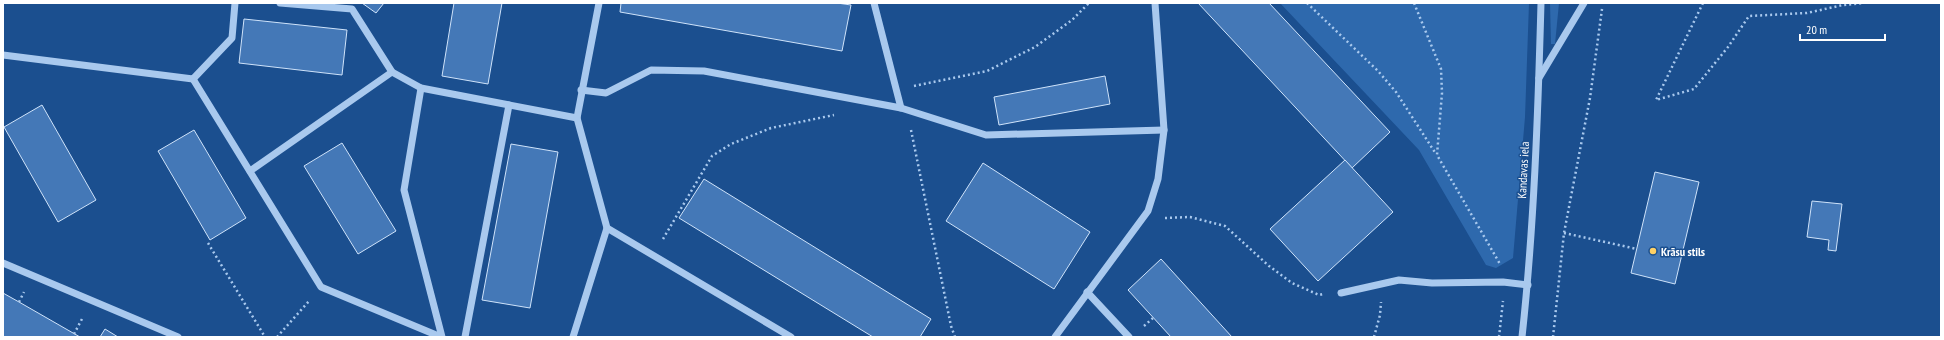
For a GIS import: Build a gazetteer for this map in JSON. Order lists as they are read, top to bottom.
{
  "streets": {
    "street": ["Kandavas iela"]
  },
  "places": ["Krāsu stils"],
  "scale_bar": "20 m"
}
